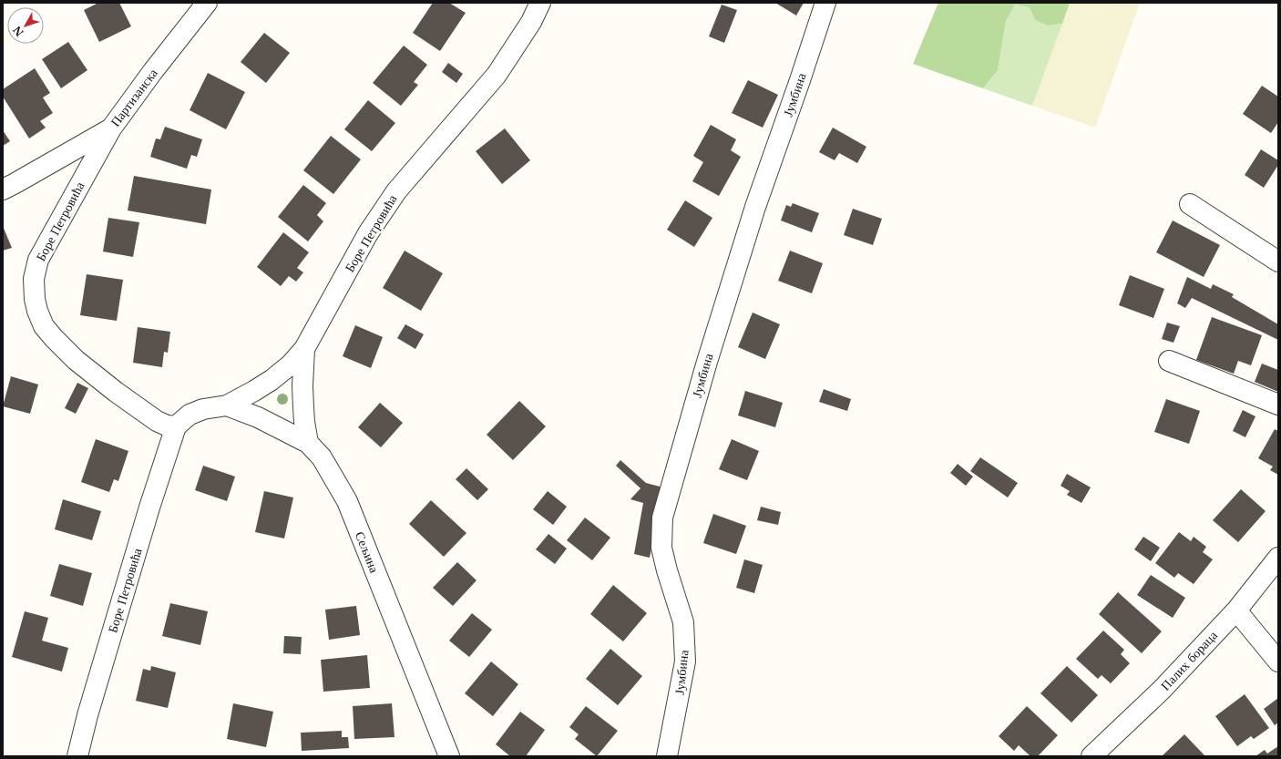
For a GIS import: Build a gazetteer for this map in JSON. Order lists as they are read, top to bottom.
{
  "streets": {
    "street": [
      "Јумбина",
      "Партизанска",
      "Боре Петровића",
      "Сељина",
      "Палих бораца"
    ]
  },
  "crossings": [
    ["Партизанска", "Боре Петровића"]
  ],
  "north": "bottom left"
}
